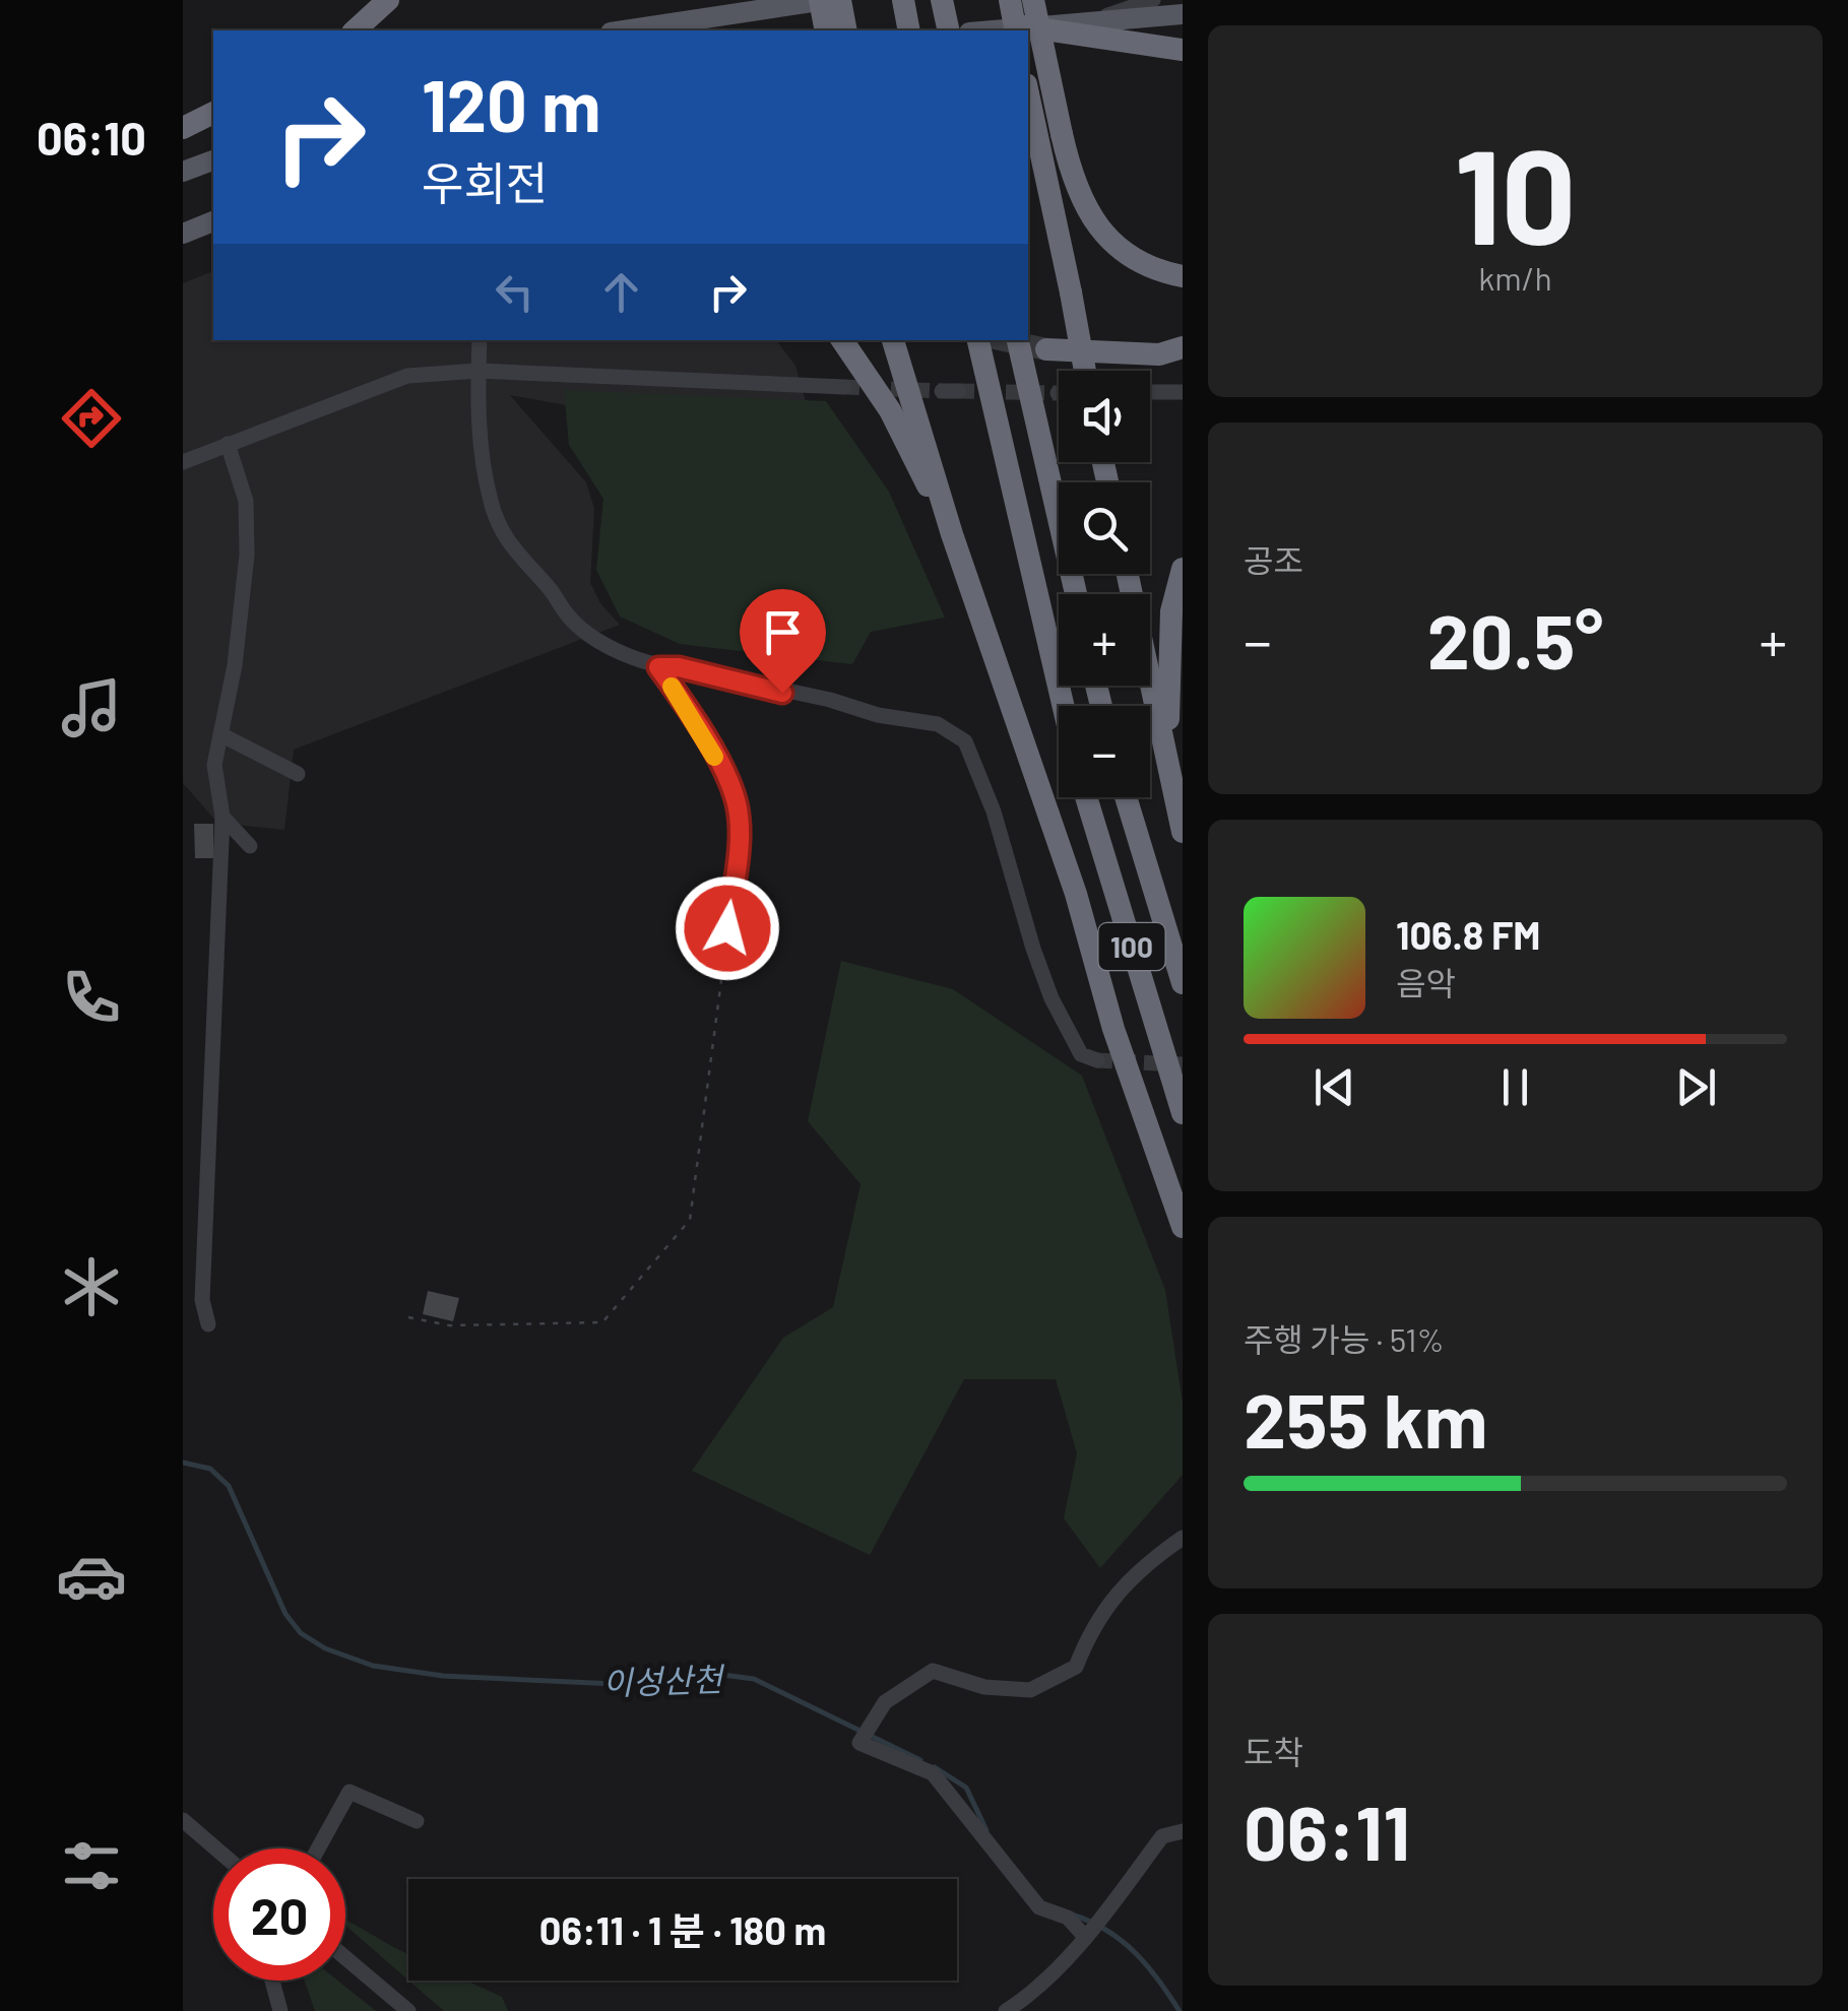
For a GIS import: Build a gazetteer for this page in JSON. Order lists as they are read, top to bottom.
{
  "streets": {
    "highway": ["100"]
  },
  "water": ["이성산천"],
  "page": {
    "tabs": "06:10",
    "tile": [
      ["10", "km/h"],
      "공조",
      ["주행 가능 · 51%", "255 km"],
      ["도착", "06:11"]
    ],
    "turn": ["120 m", "우회전"],
    "map_buttons": ["+", "−"],
    "heat": ["−", "20.5°", "+"],
    "song": ["106.8 FM", "음악"],
    "limit": "20",
    "trip": "06:11 · 1 분 · 180 m"
  }
}
